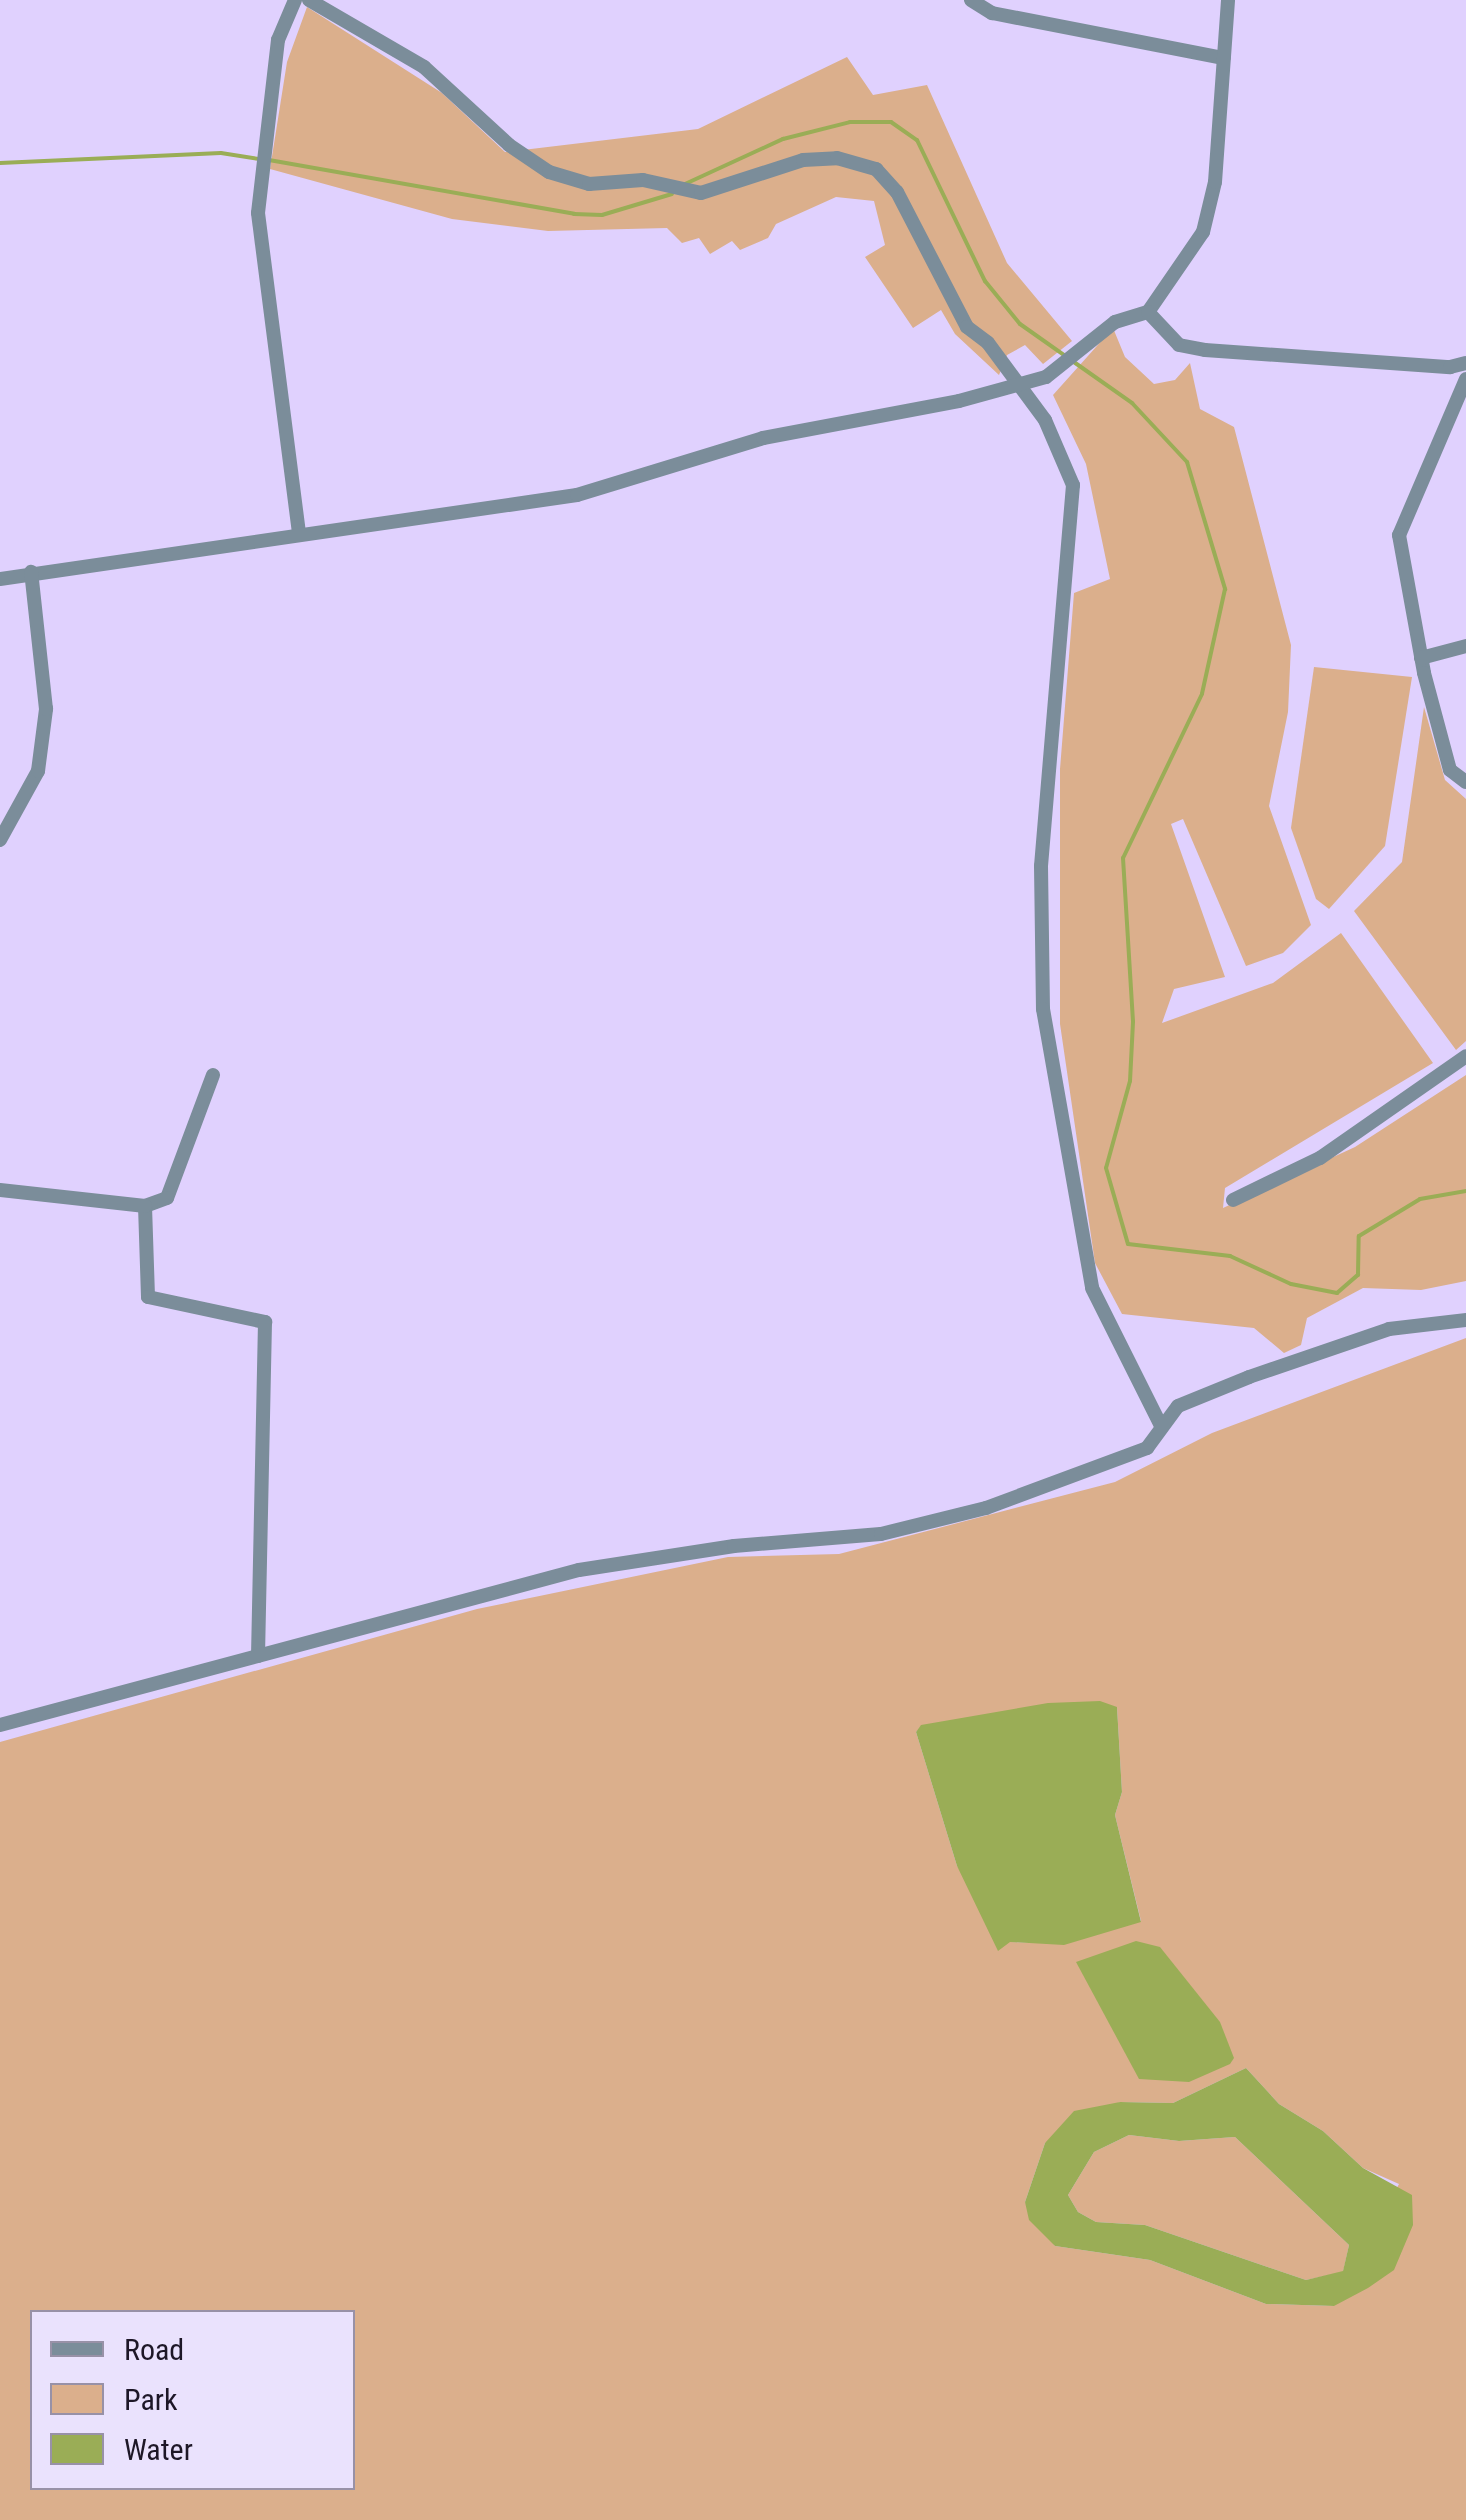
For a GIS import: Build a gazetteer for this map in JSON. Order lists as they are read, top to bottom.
{
  "legend": ["Road", "Park", "Water"]
}
